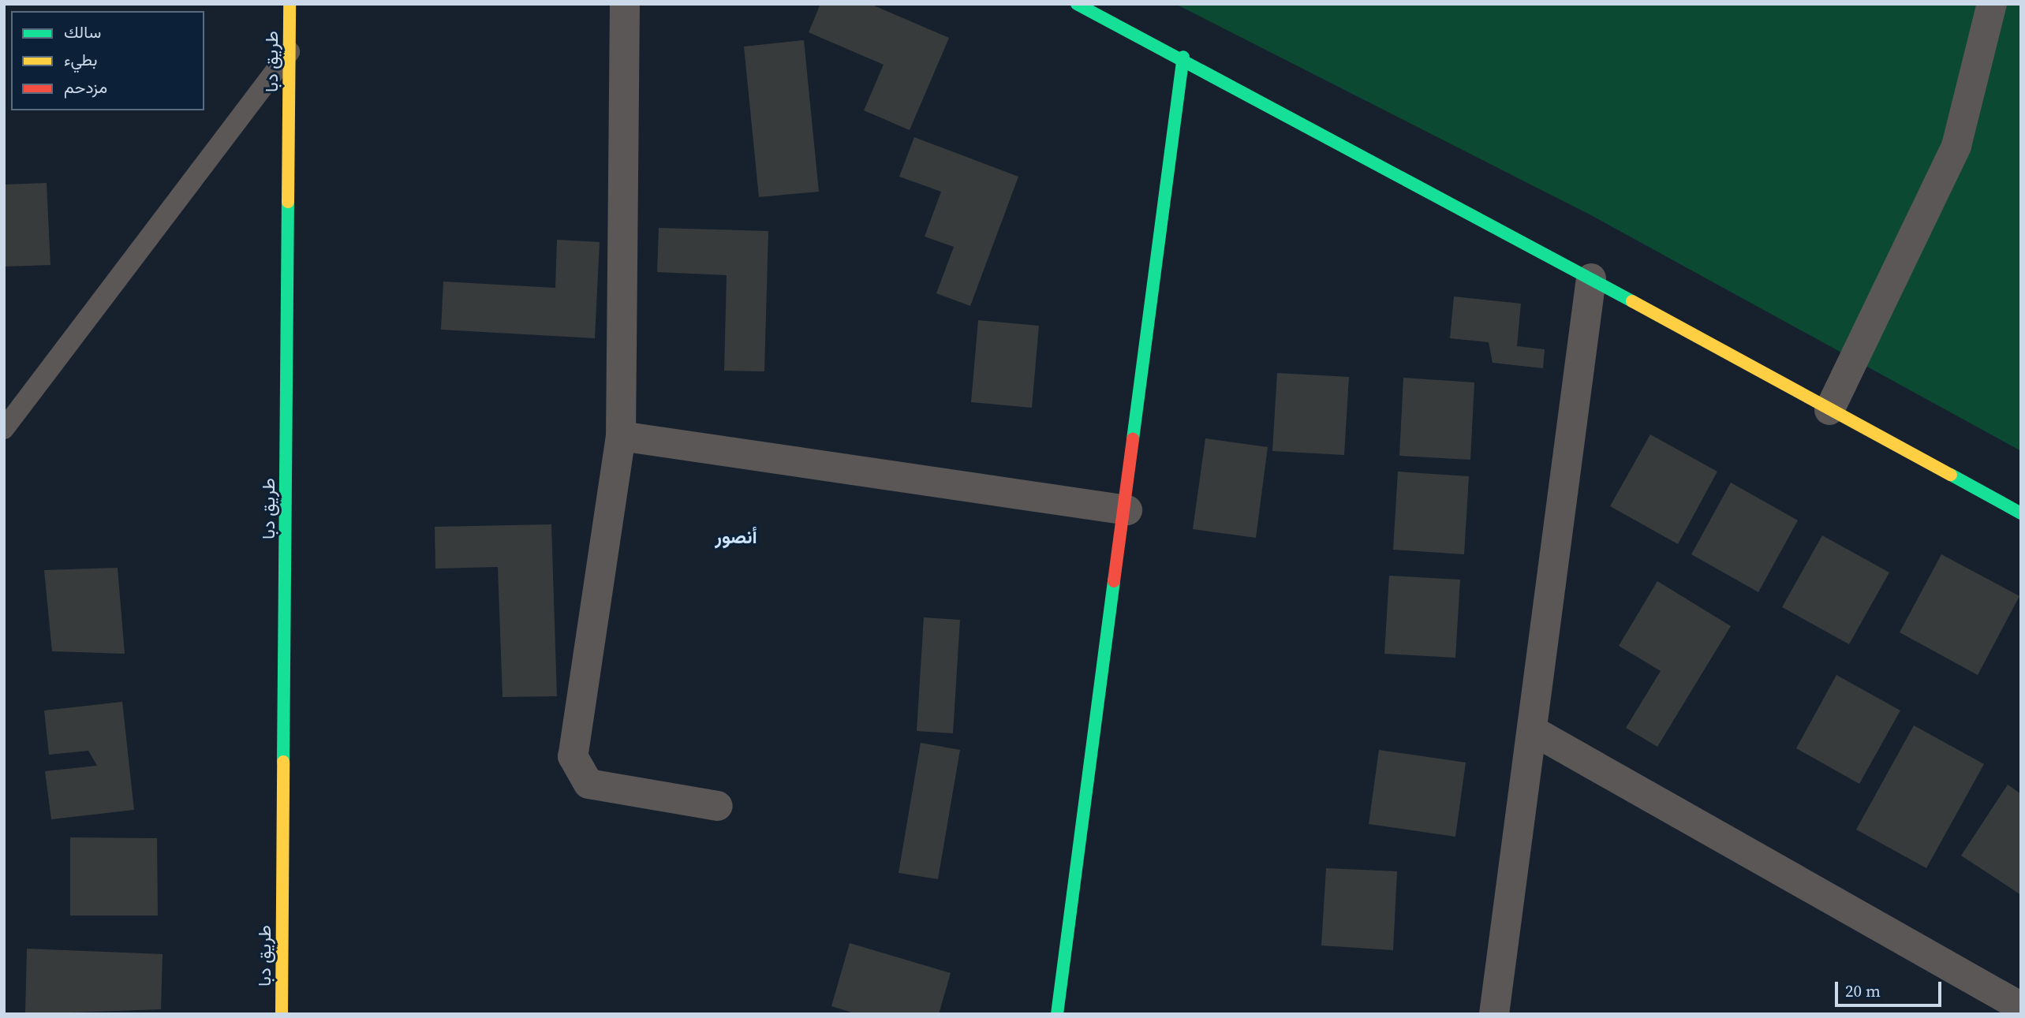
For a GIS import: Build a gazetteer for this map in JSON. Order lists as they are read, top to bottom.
{
  "streets": {
    "street": ["طريق دبا"]
  },
  "districts": ["أنصور"],
  "legend": ["سالك", "بطيء", "مزدحم"],
  "scale_bar": "20 m"
}
